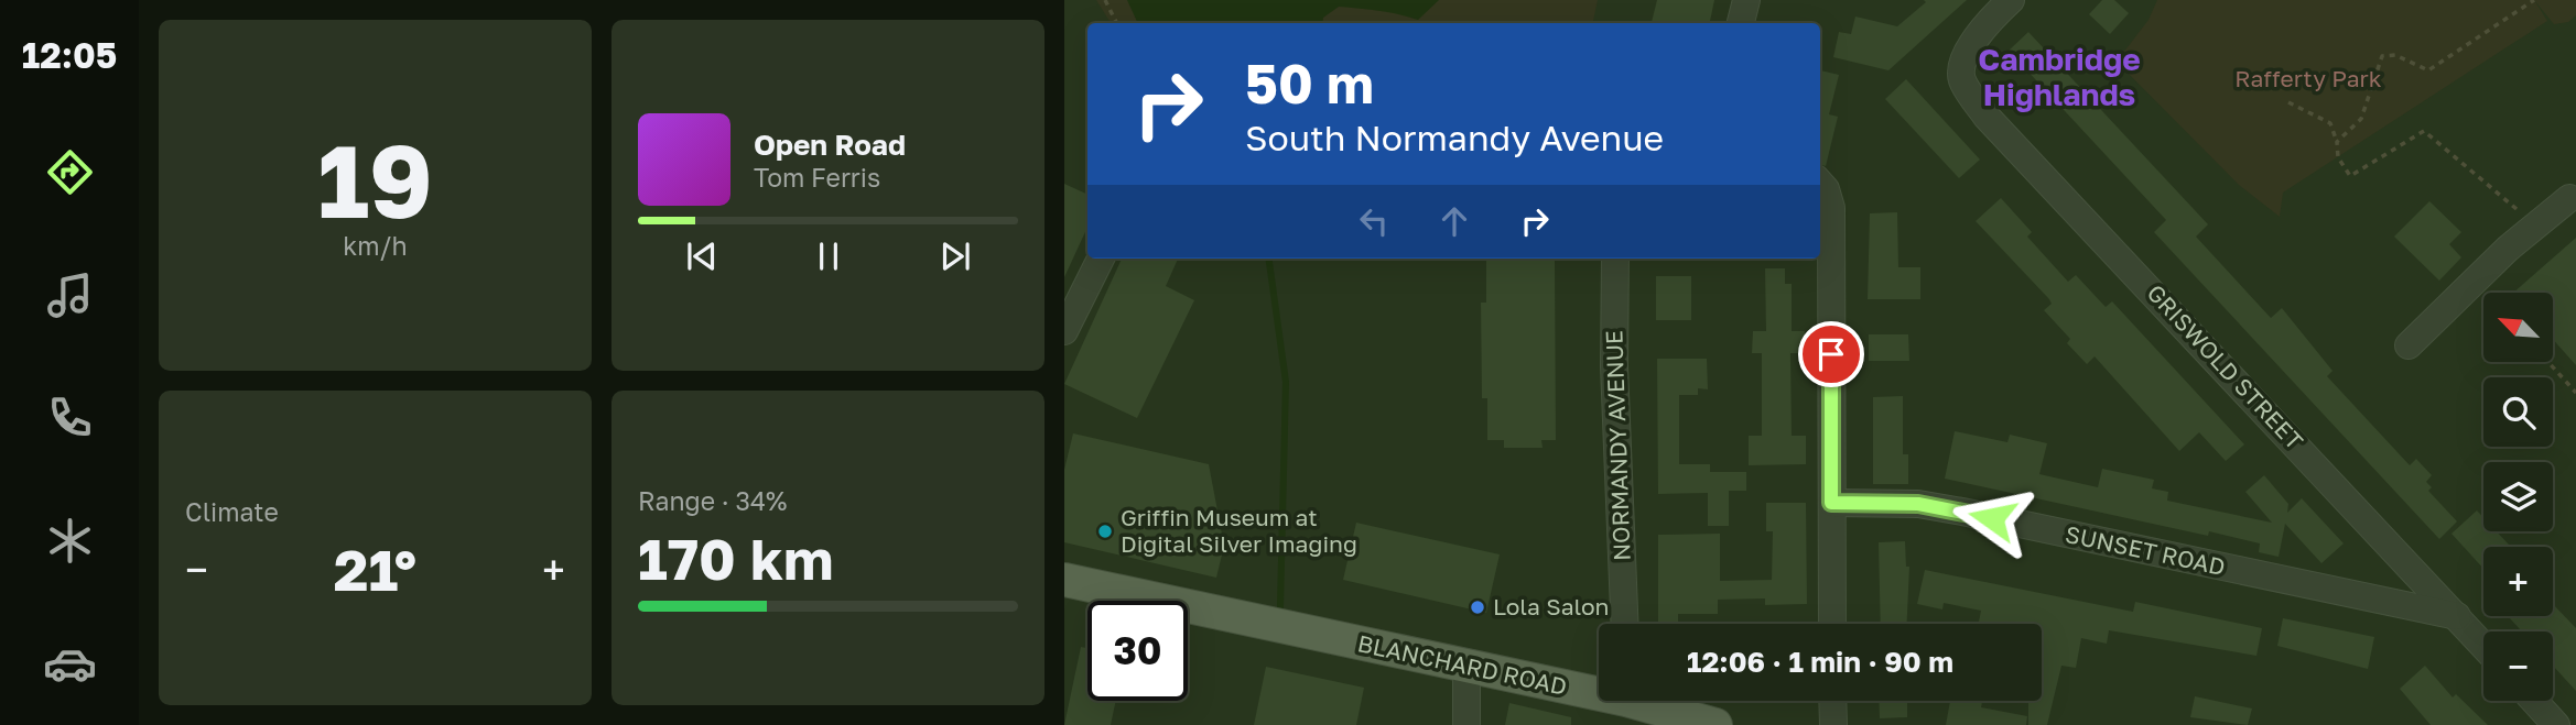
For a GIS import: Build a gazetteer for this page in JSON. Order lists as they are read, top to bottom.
{
  "streets": {
    "main road": ["BLANCHARD ROAD"],
    "street": ["GRISWOLD STREET", "NORMANDY AVENUE", "SUNSET ROAD"]
  },
  "crossings": [
    ["GRISWOLD STREET", "SUNSET ROAD"]
  ],
  "districts": ["Cambridge Highlands"],
  "parks": ["Rafferty Park"],
  "places": ["Griffin Museum at Digital Silver Imaging", "Lola Salon"],
  "north": "top left",
  "page": {
    "tabs": "12:05",
    "tile": [
      ["19", "km/h"],
      "Climate",
      ["Range · 34%", "170 km"]
    ],
    "turn": ["50 m", "South Normandy Avenue"],
    "song": ["Open Road", "Tom Ferris"],
    "map_buttons": ["+", "−"],
    "heat": ["−", "21°", "+"],
    "limit": "30",
    "trip": "12:06 · 1 min · 90 m"
  }
}
